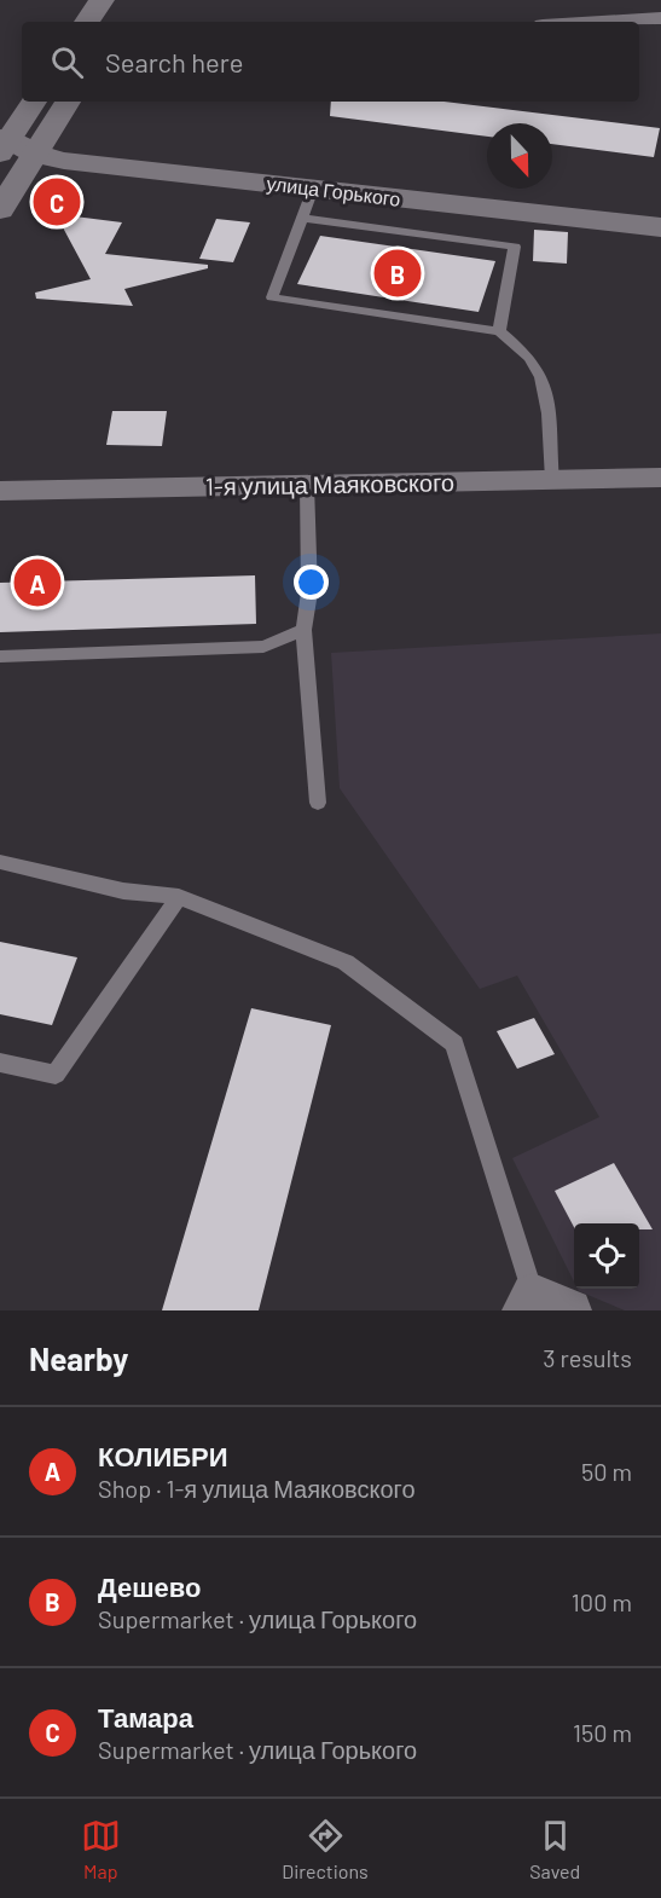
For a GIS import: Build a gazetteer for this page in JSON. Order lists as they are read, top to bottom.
{
  "streets": {
    "street": ["улица Горького", "1-я улица Маяковского"]
  },
  "north": "bottom",
  "page": {
    "search": "Search here",
    "pins": ["C", "B", "A"],
    "heading": ["Nearby", "3 results"],
    "list": [
      {
        "mark": "A",
        "name": "КОЛИБРИ",
        "note": "Shop · 1-я улица Маяковского",
        "value": "50 m"
      },
      {
        "mark": "B",
        "name": "Дешево",
        "note": "Supermarket · улица Горького",
        "value": "100 m"
      },
      {
        "mark": "C",
        "name": "Тамара",
        "note": "Supermarket · улица Горького",
        "value": "150 m"
      }
    ],
    "nav": ["Map", "Directions", "Saved"]
  }
}
